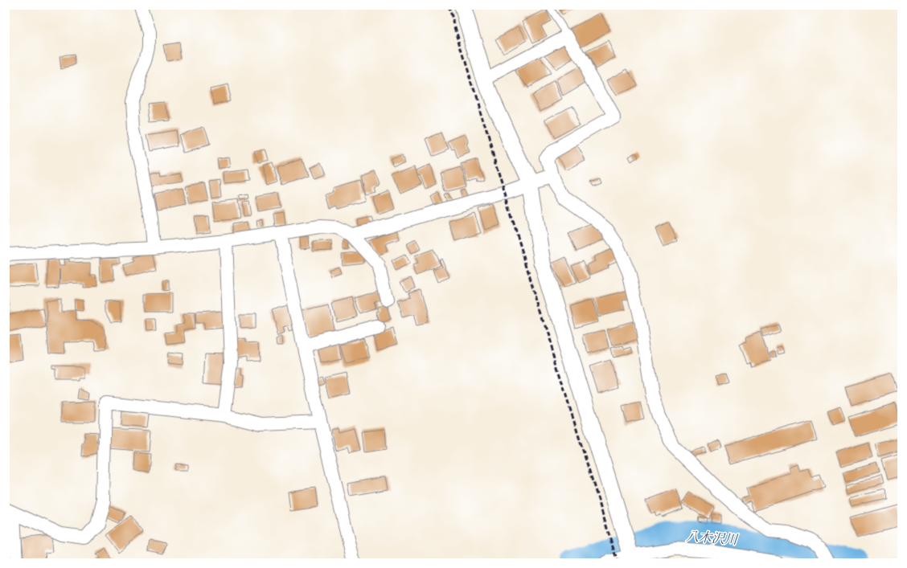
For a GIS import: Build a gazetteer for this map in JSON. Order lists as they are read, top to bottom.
{
  "water": ["八木沢川"]
}
